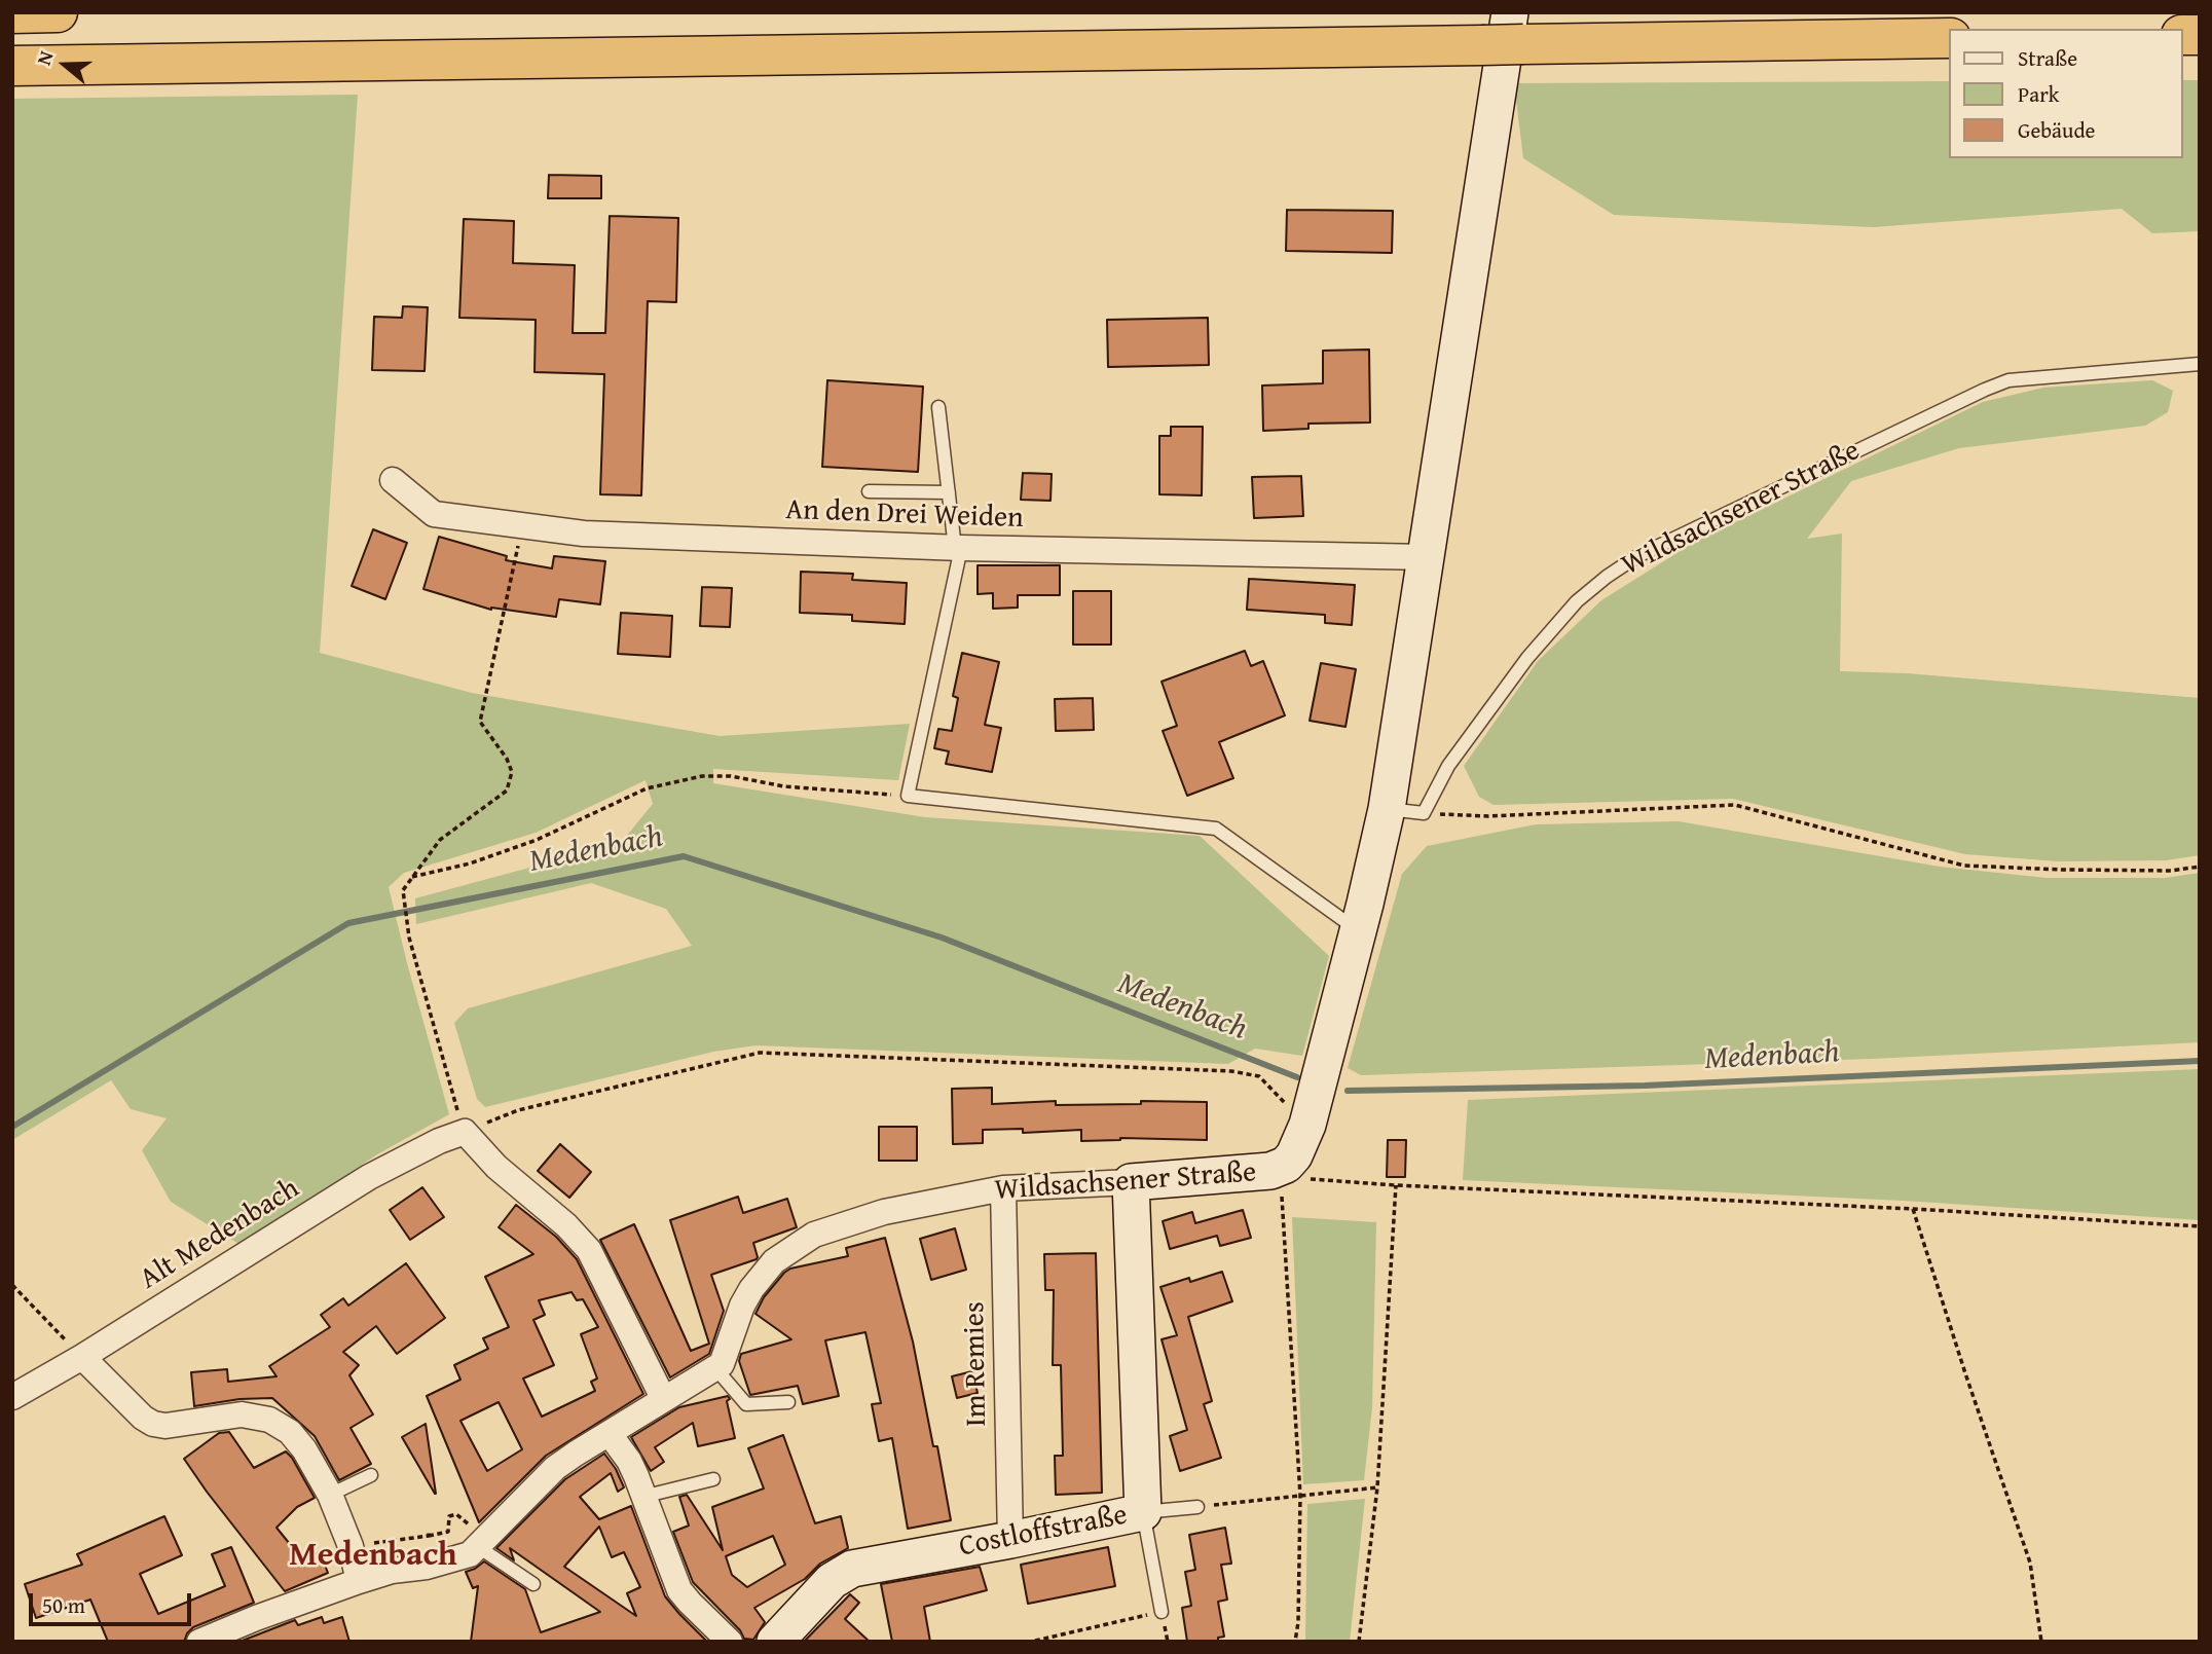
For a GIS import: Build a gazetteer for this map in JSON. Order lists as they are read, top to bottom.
{
  "streets": {
    "main road": ["Wildsachsener Straße", "Costloffstraße"],
    "street": ["An den Drei Weiden", "Alt Medenbach", "Im Remies"]
  },
  "crossings": [
    ["Wildsachsener Straße", "An den Drei Weiden"],
    ["Wildsachsener Straße", "Im Remies"],
    ["Wildsachsener Straße", "Costloffstraße"],
    ["Im Remies", "Costloffstraße"]
  ],
  "districts": ["Medenbach"],
  "water": ["Medenbach"],
  "legend": ["Straße", "Park", "Gebäude"],
  "scale_bar": "50 m",
  "north": "left"
}
